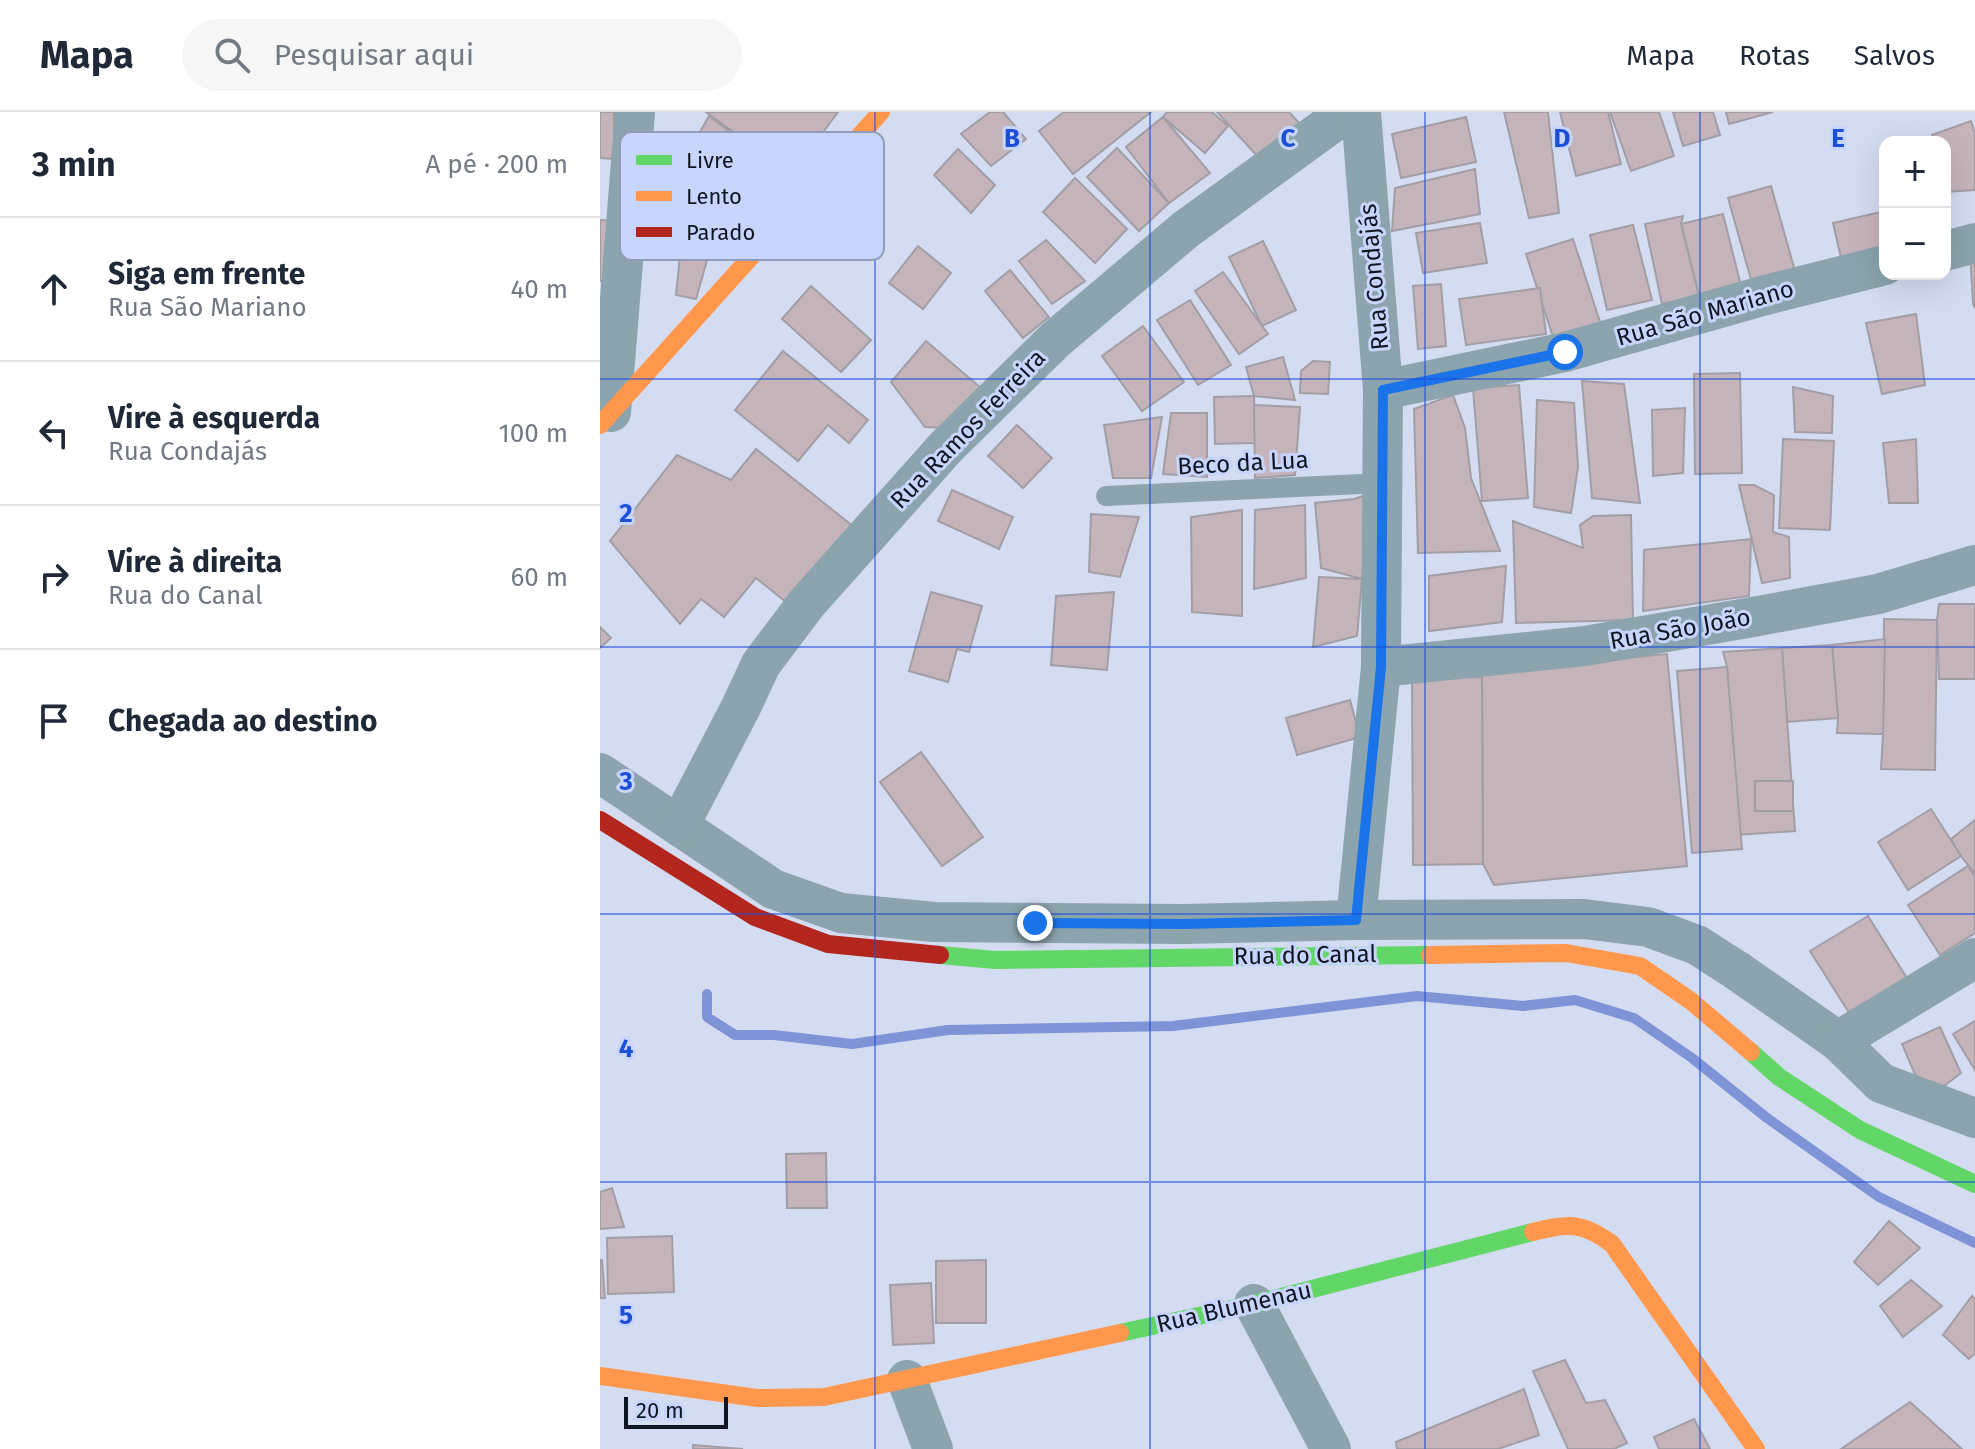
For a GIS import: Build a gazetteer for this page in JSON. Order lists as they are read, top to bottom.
{
  "streets": {
    "street": [
      "Rua Condajás",
      "Rua São Mariano",
      "Rua Ramos Ferreira",
      "Rua São João",
      "Rua do Canal",
      "Rua Blumenau"
    ],
    "lane": ["Beco da Lua"]
  },
  "crossings": [
    ["Rua Condajás", "Rua São Mariano"],
    ["Rua Condajás", "Beco da Lua"],
    ["Rua Condajás", "Rua São João"],
    ["Rua Condajás", "Rua do Canal"],
    ["Rua Ramos Ferreira", "Rua do Canal"]
  ],
  "legend": ["Livre", "Lento", "Parado"],
  "scale_bar": "20 m",
  "page": {
    "header": "Mapa",
    "search": "Pesquisar aqui",
    "nav": ["Mapa", "Rotas", "Salvos"],
    "heading": ["3 min", "A pé · 200 m"],
    "map_buttons": ["+", "−"],
    "list": [
      ["Siga em frente", "Rua São Mariano", "40 m"],
      ["Vire à esquerda", "Rua Condajás", "100 m"],
      ["Vire à direita", "Rua do Canal", "60 m"],
      "Chegada ao destino"
    ],
    "scale": "20 m"
  },
  "grid": {
    "columns": [
      "B",
      "C",
      "D",
      "E"
    ],
    "rows": [
      "2",
      "3",
      "4",
      "5"
    ]
  }
}
